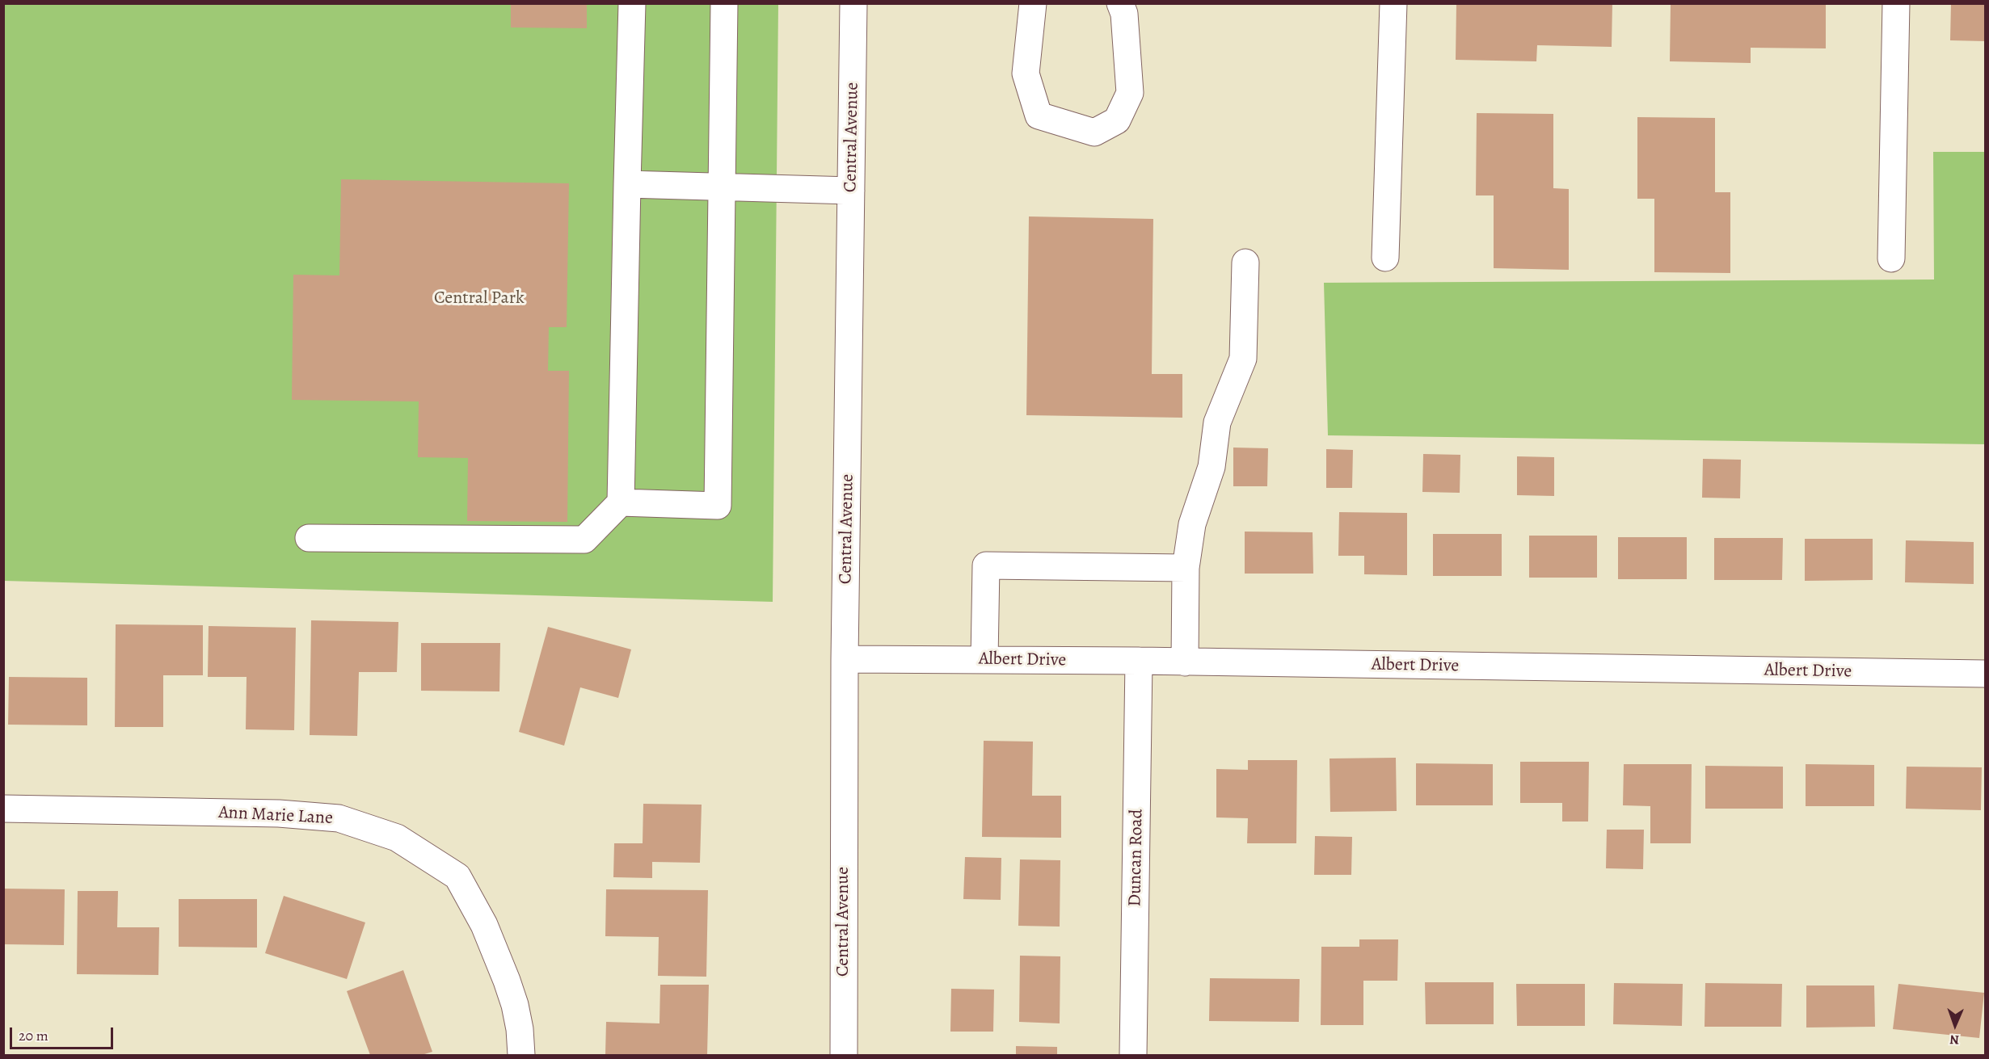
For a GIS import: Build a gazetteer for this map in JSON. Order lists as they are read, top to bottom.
{
  "streets": {
    "street": [
      "Central Avenue",
      "Albert Drive",
      "Ann Marie Lane",
      "Duncan Road"
    ]
  },
  "crossings": [
    ["Central Avenue", "Albert Drive"],
    ["Albert Drive", "Duncan Road"]
  ],
  "parks": ["Central Park"],
  "scale_bar": "20 m",
  "north": "bottom"
}
